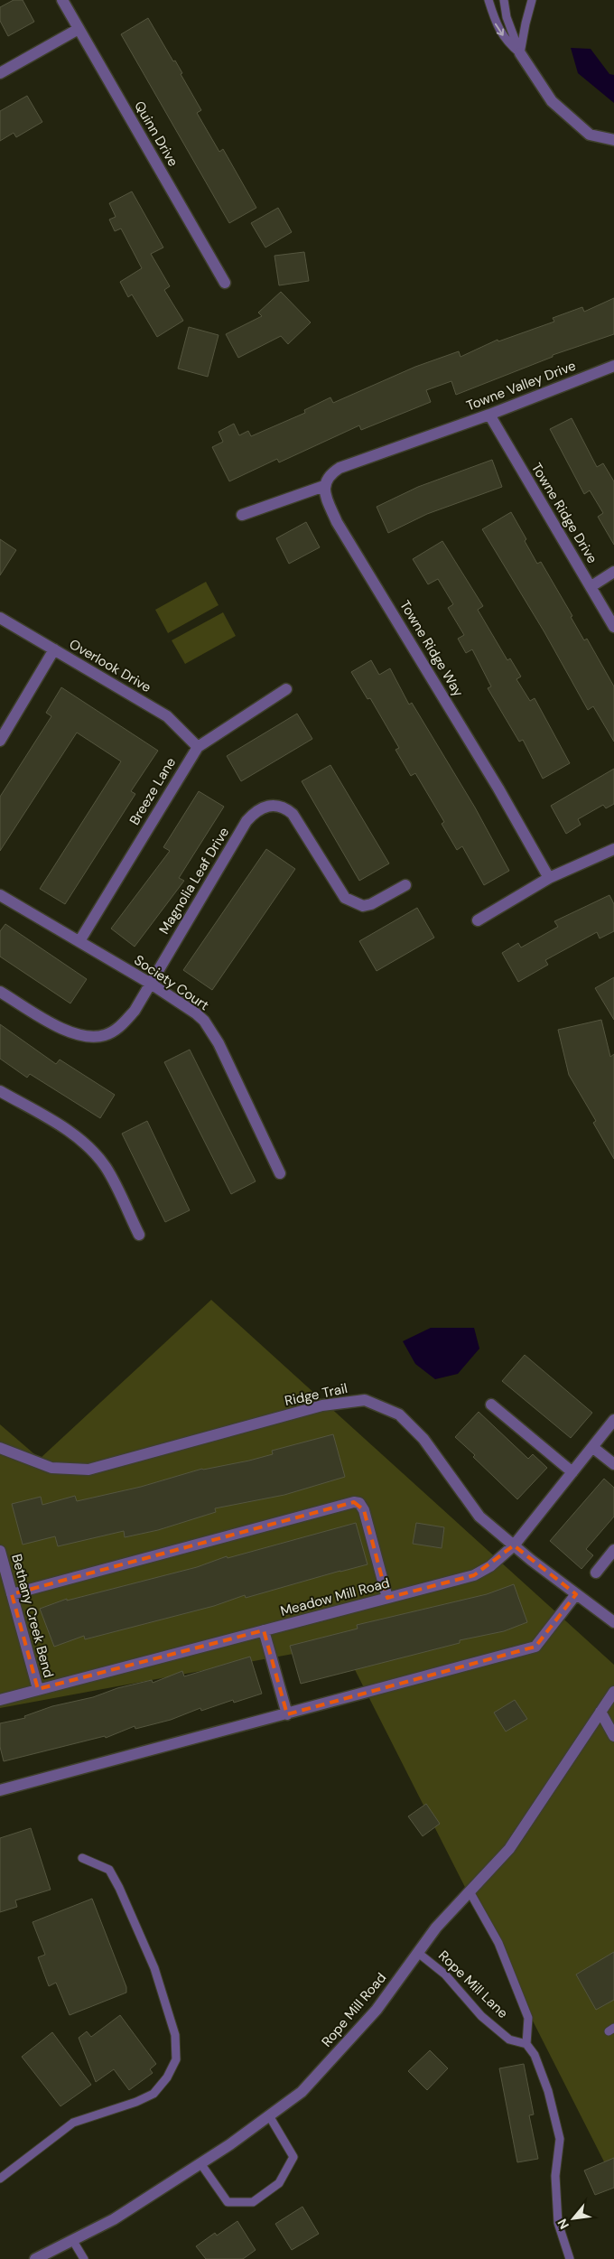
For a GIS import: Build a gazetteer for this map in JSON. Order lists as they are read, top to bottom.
{
  "streets": {
    "street": [
      "Quinn Drive",
      "Towne Valley Drive",
      "Towne Ridge Drive",
      "Towne Ridge Way",
      "Overlook Drive",
      "Breeze Lane",
      "Magnolia Leaf Drive",
      "Society Court",
      "Ridge Trail",
      "Meadow Mill Road",
      "Bethany Creek Bend",
      "Rope Mill Road"
    ],
    "lane": ["Rope Mill Lane"]
  },
  "crossings": [
    ["Towne Valley Drive", "Towne Ridge Drive"],
    ["Towne Valley Drive", "Towne Ridge Way"],
    ["Overlook Drive", "Breeze Lane"],
    ["Breeze Lane", "Society Court"],
    ["Magnolia Leaf Drive", "Society Court"],
    ["Ridge Trail", "Meadow Mill Road"],
    ["Meadow Mill Road", "Bethany Creek Bend"],
    ["Rope Mill Lane", "Rope Mill Road"]
  ],
  "north": "bottom left"
}
